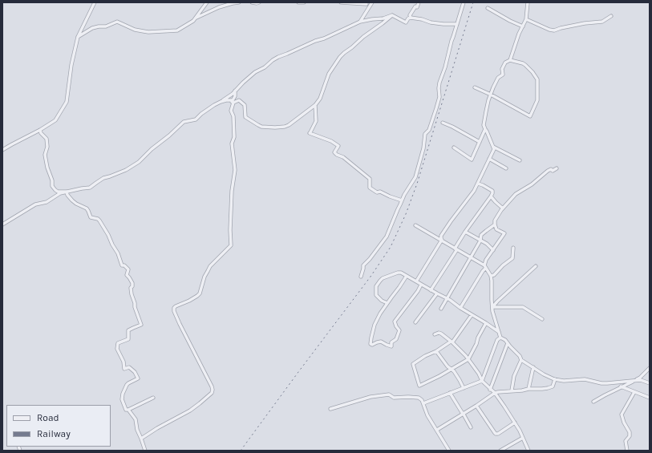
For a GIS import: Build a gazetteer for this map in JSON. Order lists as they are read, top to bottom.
{
  "legend": ["Road", "Railway"]
}
